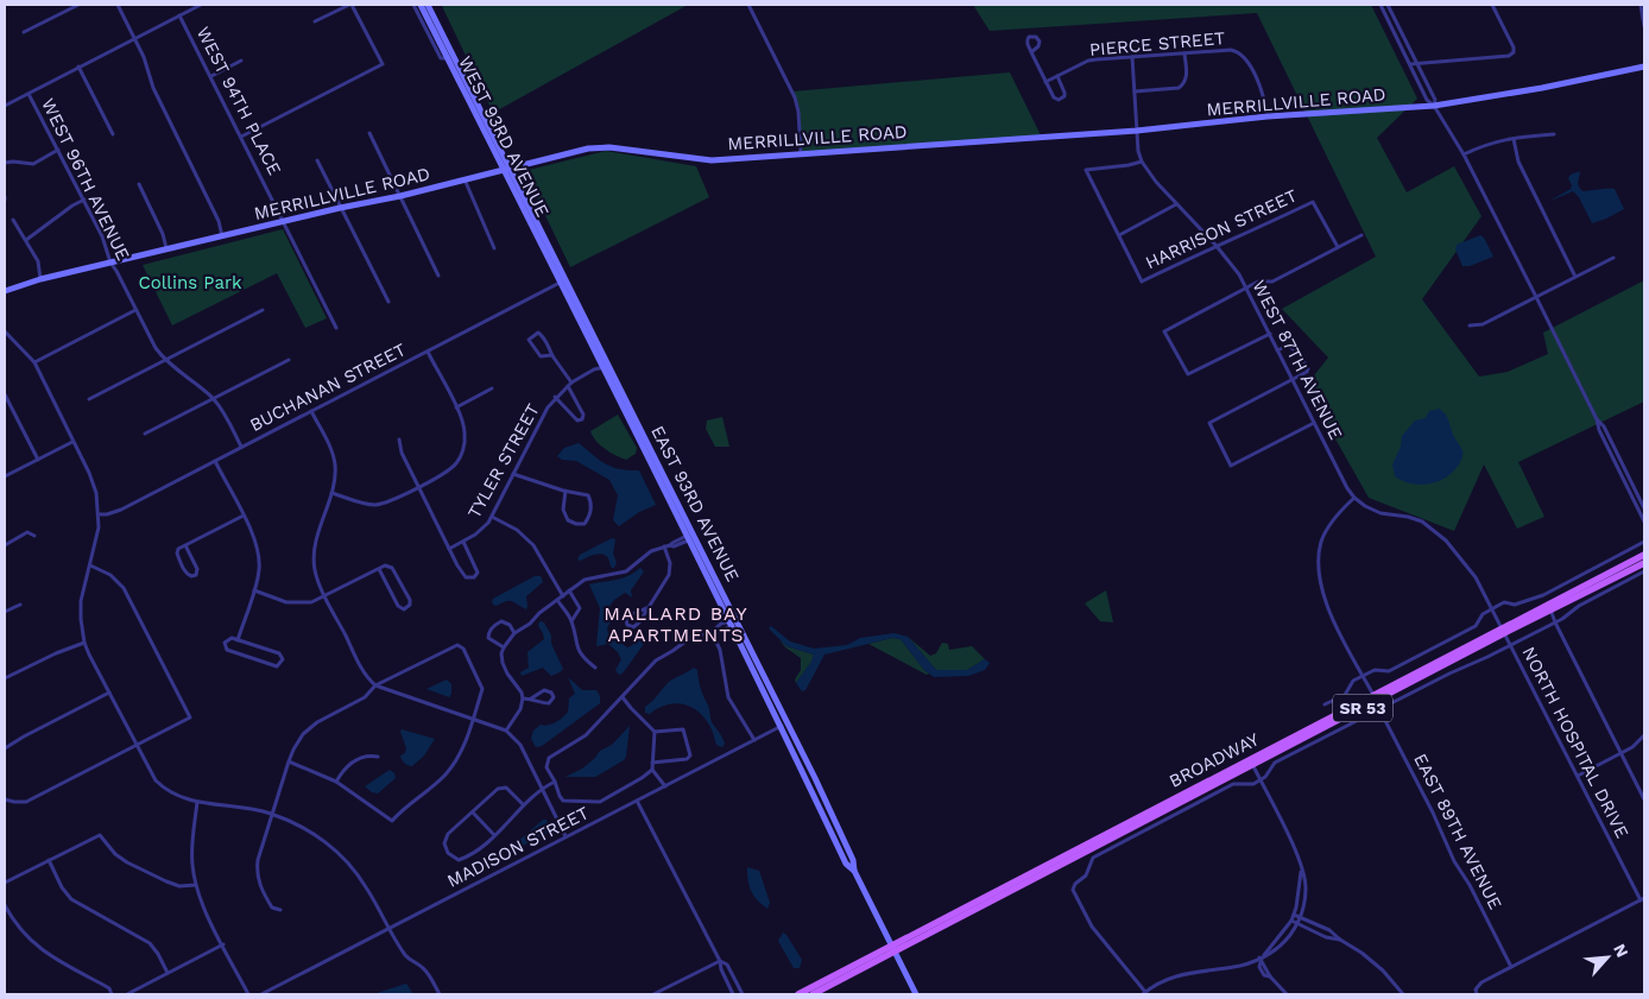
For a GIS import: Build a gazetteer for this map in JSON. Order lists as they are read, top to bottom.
{
  "streets": {
    "main road": ["SR 53", "BROADWAY"],
    "street": [
      "PIERCE STREET",
      "WEST 94TH PLACE",
      "MERRILLVILLE ROAD",
      "WEST 93RD AVENUE",
      "WEST 96TH AVENUE",
      "HARRISON STREET",
      "WEST 87TH AVENUE",
      "BUCHANAN STREET",
      "TYLER STREET",
      "EAST 93RD AVENUE",
      "NORTH HOSPITAL DRIVE",
      "EAST 89TH AVENUE",
      "MADISON STREET"
    ]
  },
  "crossings": [
    ["PIERCE STREET", "MERRILLVILLE ROAD"],
    ["PIERCE STREET", "WEST 87TH AVENUE"],
    ["WEST 94TH PLACE", "MERRILLVILLE ROAD"],
    ["MERRILLVILLE ROAD", "WEST 93RD AVENUE"],
    ["MERRILLVILLE ROAD", "WEST 96TH AVENUE"],
    ["MERRILLVILLE ROAD", "WEST 87TH AVENUE"],
    ["WEST 93RD AVENUE", "BUCHANAN STREET"],
    ["WEST 93RD AVENUE", "EAST 93RD AVENUE"],
    ["WEST 96TH AVENUE", "BUCHANAN STREET"],
    ["HARRISON STREET", "WEST 87TH AVENUE"],
    ["WEST 87TH AVENUE", "NORTH HOSPITAL DRIVE"],
    ["WEST 87TH AVENUE", "BROADWAY"],
    ["BUCHANAN STREET", "EAST 93RD AVENUE"],
    ["TYLER STREET", "EAST 93RD AVENUE"],
    ["EAST 93RD AVENUE", "BROADWAY"],
    ["EAST 93RD AVENUE", "MADISON STREET"],
    ["NORTH HOSPITAL DRIVE", "BROADWAY"]
  ],
  "districts": ["MALLARD BAY APARTMENTS"],
  "parks": ["Collins Park"],
  "north": "top right"
}
